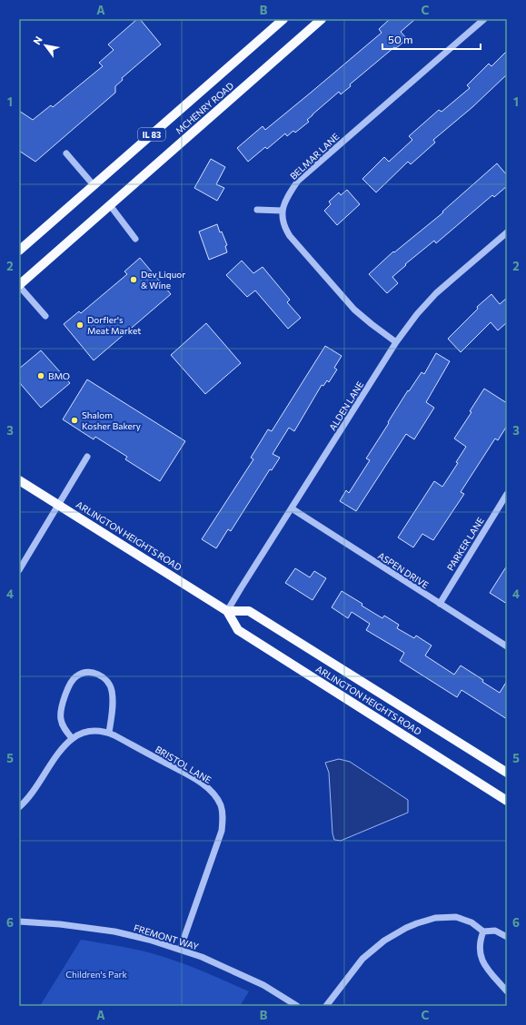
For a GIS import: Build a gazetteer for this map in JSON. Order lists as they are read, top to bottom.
{
  "streets": {
    "main road": ["MCHENRY ROAD", "IL 83", "ARLINGTON HEIGHTS ROAD"],
    "street": [
      "BELMAR LANE",
      "ALDEN LANE",
      "PARKER LANE",
      "ASPEN DRIVE",
      "BRISTOL LANE",
      "FREMONT WAY"
    ]
  },
  "crossings": [
    ["ALDEN LANE", "ARLINGTON HEIGHTS ROAD"],
    ["ALDEN LANE", "ASPEN DRIVE"],
    ["PARKER LANE", "ASPEN DRIVE"],
    ["BRISTOL LANE", "FREMONT WAY"]
  ],
  "parks": ["Children's Park"],
  "places": [
    "Dev Liquor & Wine",
    "Dorfler's Meat Market",
    "BMO",
    "Shalom Kosher Bakery"
  ],
  "scale_bar": "50 m",
  "north": "top left",
  "grid": {
    "columns": ["A", "B", "C"],
    "rows": [
      "1",
      "2",
      "3",
      "4",
      "5",
      "6"
    ]
  }
}
